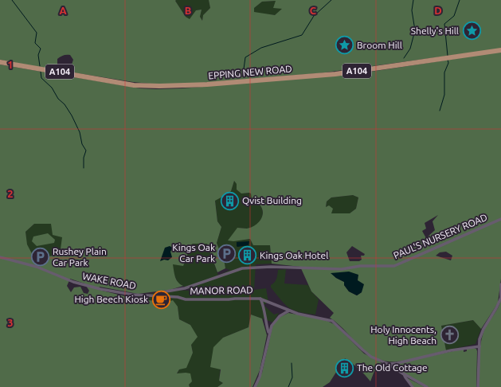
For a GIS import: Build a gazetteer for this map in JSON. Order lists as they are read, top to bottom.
{
  "streets": {
    "main road": ["A104", "EPPING NEW ROAD"],
    "street": ["PAUL'S NURSERY ROAD", "WAKE ROAD", "MANOR ROAD"]
  },
  "crossings": [
    ["PAUL'S NURSERY ROAD", "WAKE ROAD"],
    ["WAKE ROAD", "MANOR ROAD"]
  ],
  "places": {
    "place": ["Shelly's Hill", "Broom Hill"],
    "building": ["Qvist Building", "Kings Oak Hotel", "The Old Cottage"],
    "parking": ["Kings Oak Car Park", "Rushey Plain Car Park"],
    "cafe": ["High Beech Kiosk"],
    "church": ["Holy Innocents, High Beach"]
  },
  "grid": {
    "columns": [
      "A",
      "B",
      "C",
      "D"
    ],
    "rows": ["1", "2", "3"]
  }
}
